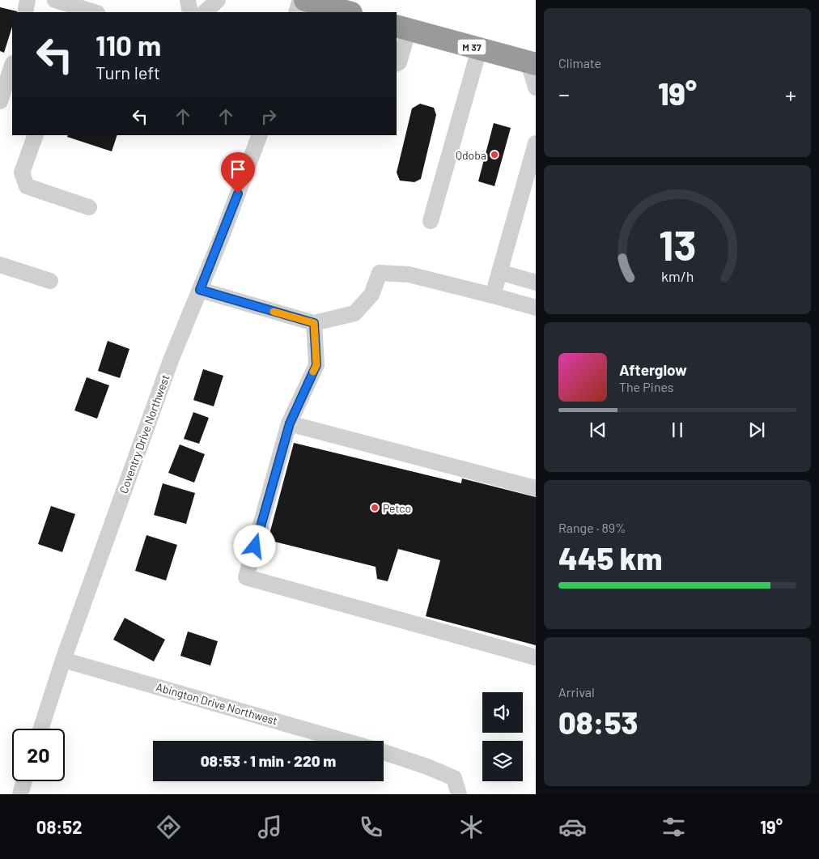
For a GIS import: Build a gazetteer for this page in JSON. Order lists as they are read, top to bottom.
{
  "streets": {
    "highway": ["M 37"],
    "street": ["Coventry Drive Northwest", "Abington Drive Northwest"]
  },
  "crossings": [
    ["Coventry Drive Northwest", "Abington Drive Northwest"]
  ],
  "places": ["Qdoba", "Petco"],
  "page": {
    "tile": [
      "Climate",
      ["Range · 89%", "445 km"],
      ["Arrival", "08:53"]
    ],
    "turn": ["110 m", "Turn left"],
    "heat": ["−", "19°", "+"],
    "song": ["Afterglow", "The Pines"],
    "limit": "20",
    "trip": "08:53 · 1 min · 220 m",
    "tabs": ["08:52", "19°"],
    "gauge": ["13", "km/h"]
  }
}
